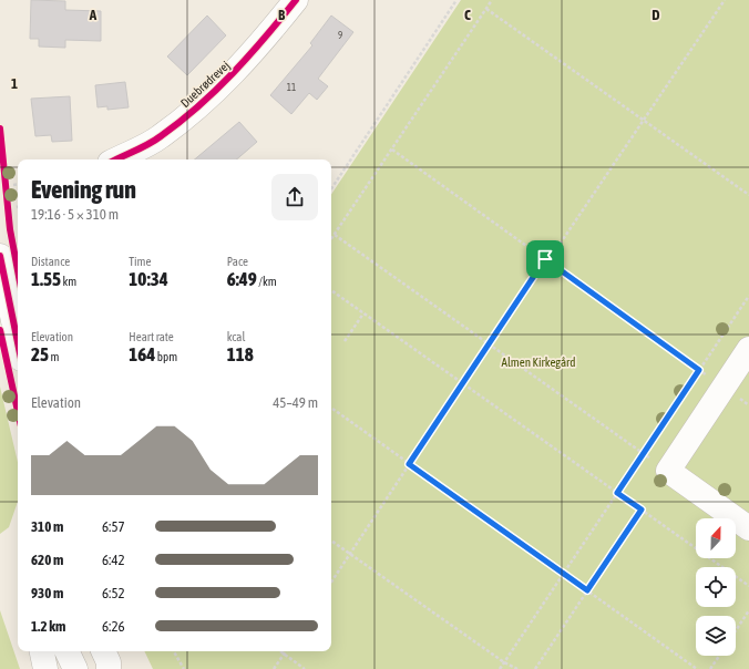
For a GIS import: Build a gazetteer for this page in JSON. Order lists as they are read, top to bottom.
{
  "streets": {
    "street": ["Duebrødrevej"]
  },
  "parks": ["Almen Kirkegård"],
  "house_numbers": ["9", "11"],
  "north": "top",
  "page": {
    "heading": ["Evening run", "19:16 · 5 × 310 m"],
    "stats": [
      ["Distance", "1.55 km"],
      ["Time", "10:34"],
      ["Pace", "6:49 /km"],
      ["Elevation", "25 m"],
      ["Heart rate", "164 bpm"],
      ["kcal", "118"]
    ],
    "chart": ["Elevation", "45–49 m"],
    "list": [
      {
        "name": "310 m",
        "note": "6:57"
      },
      {
        "name": "620 m",
        "note": "6:42"
      },
      {
        "name": "930 m",
        "note": "6:52"
      },
      {
        "name": "1.2 km",
        "note": "6:26"
      }
    ]
  },
  "grid": {
    "columns": [
      "A",
      "B",
      "C",
      "D"
    ],
    "rows": ["1"]
  }
}
